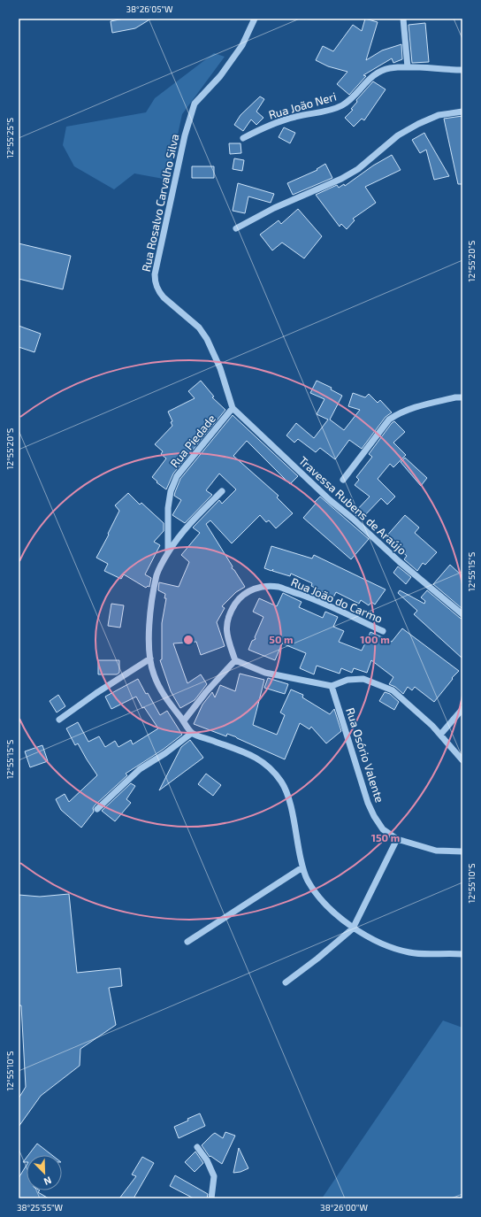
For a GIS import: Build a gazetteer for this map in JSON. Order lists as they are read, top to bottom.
{
  "streets": {
    "street": [
      "Rua João Neri",
      "Rua Rosalvo Carvalho Silva",
      "Rua Piedade",
      "Travessa Rubens de Araújo",
      "Rua João do Carmo",
      "Rua Osório Valente"
    ]
  },
  "crossings": [
    ["Rua Rosalvo Carvalho Silva", "Rua Piedade"],
    ["Rua Rosalvo Carvalho Silva", "Travessa Rubens de Araújo"],
    ["Rua Piedade", "Travessa Rubens de Araújo"]
  ],
  "north": "bottom right",
  "coordinates": [
    "38°26'05\"W",
    "12°55'25\"S",
    "12°55'20\"S",
    "12°55'15\"S",
    "12°55'10\"S",
    "38°25'55\"W",
    "38°26'00\"W"
  ],
  "rings": ["50 m", "100 m", "150 m"]
}
